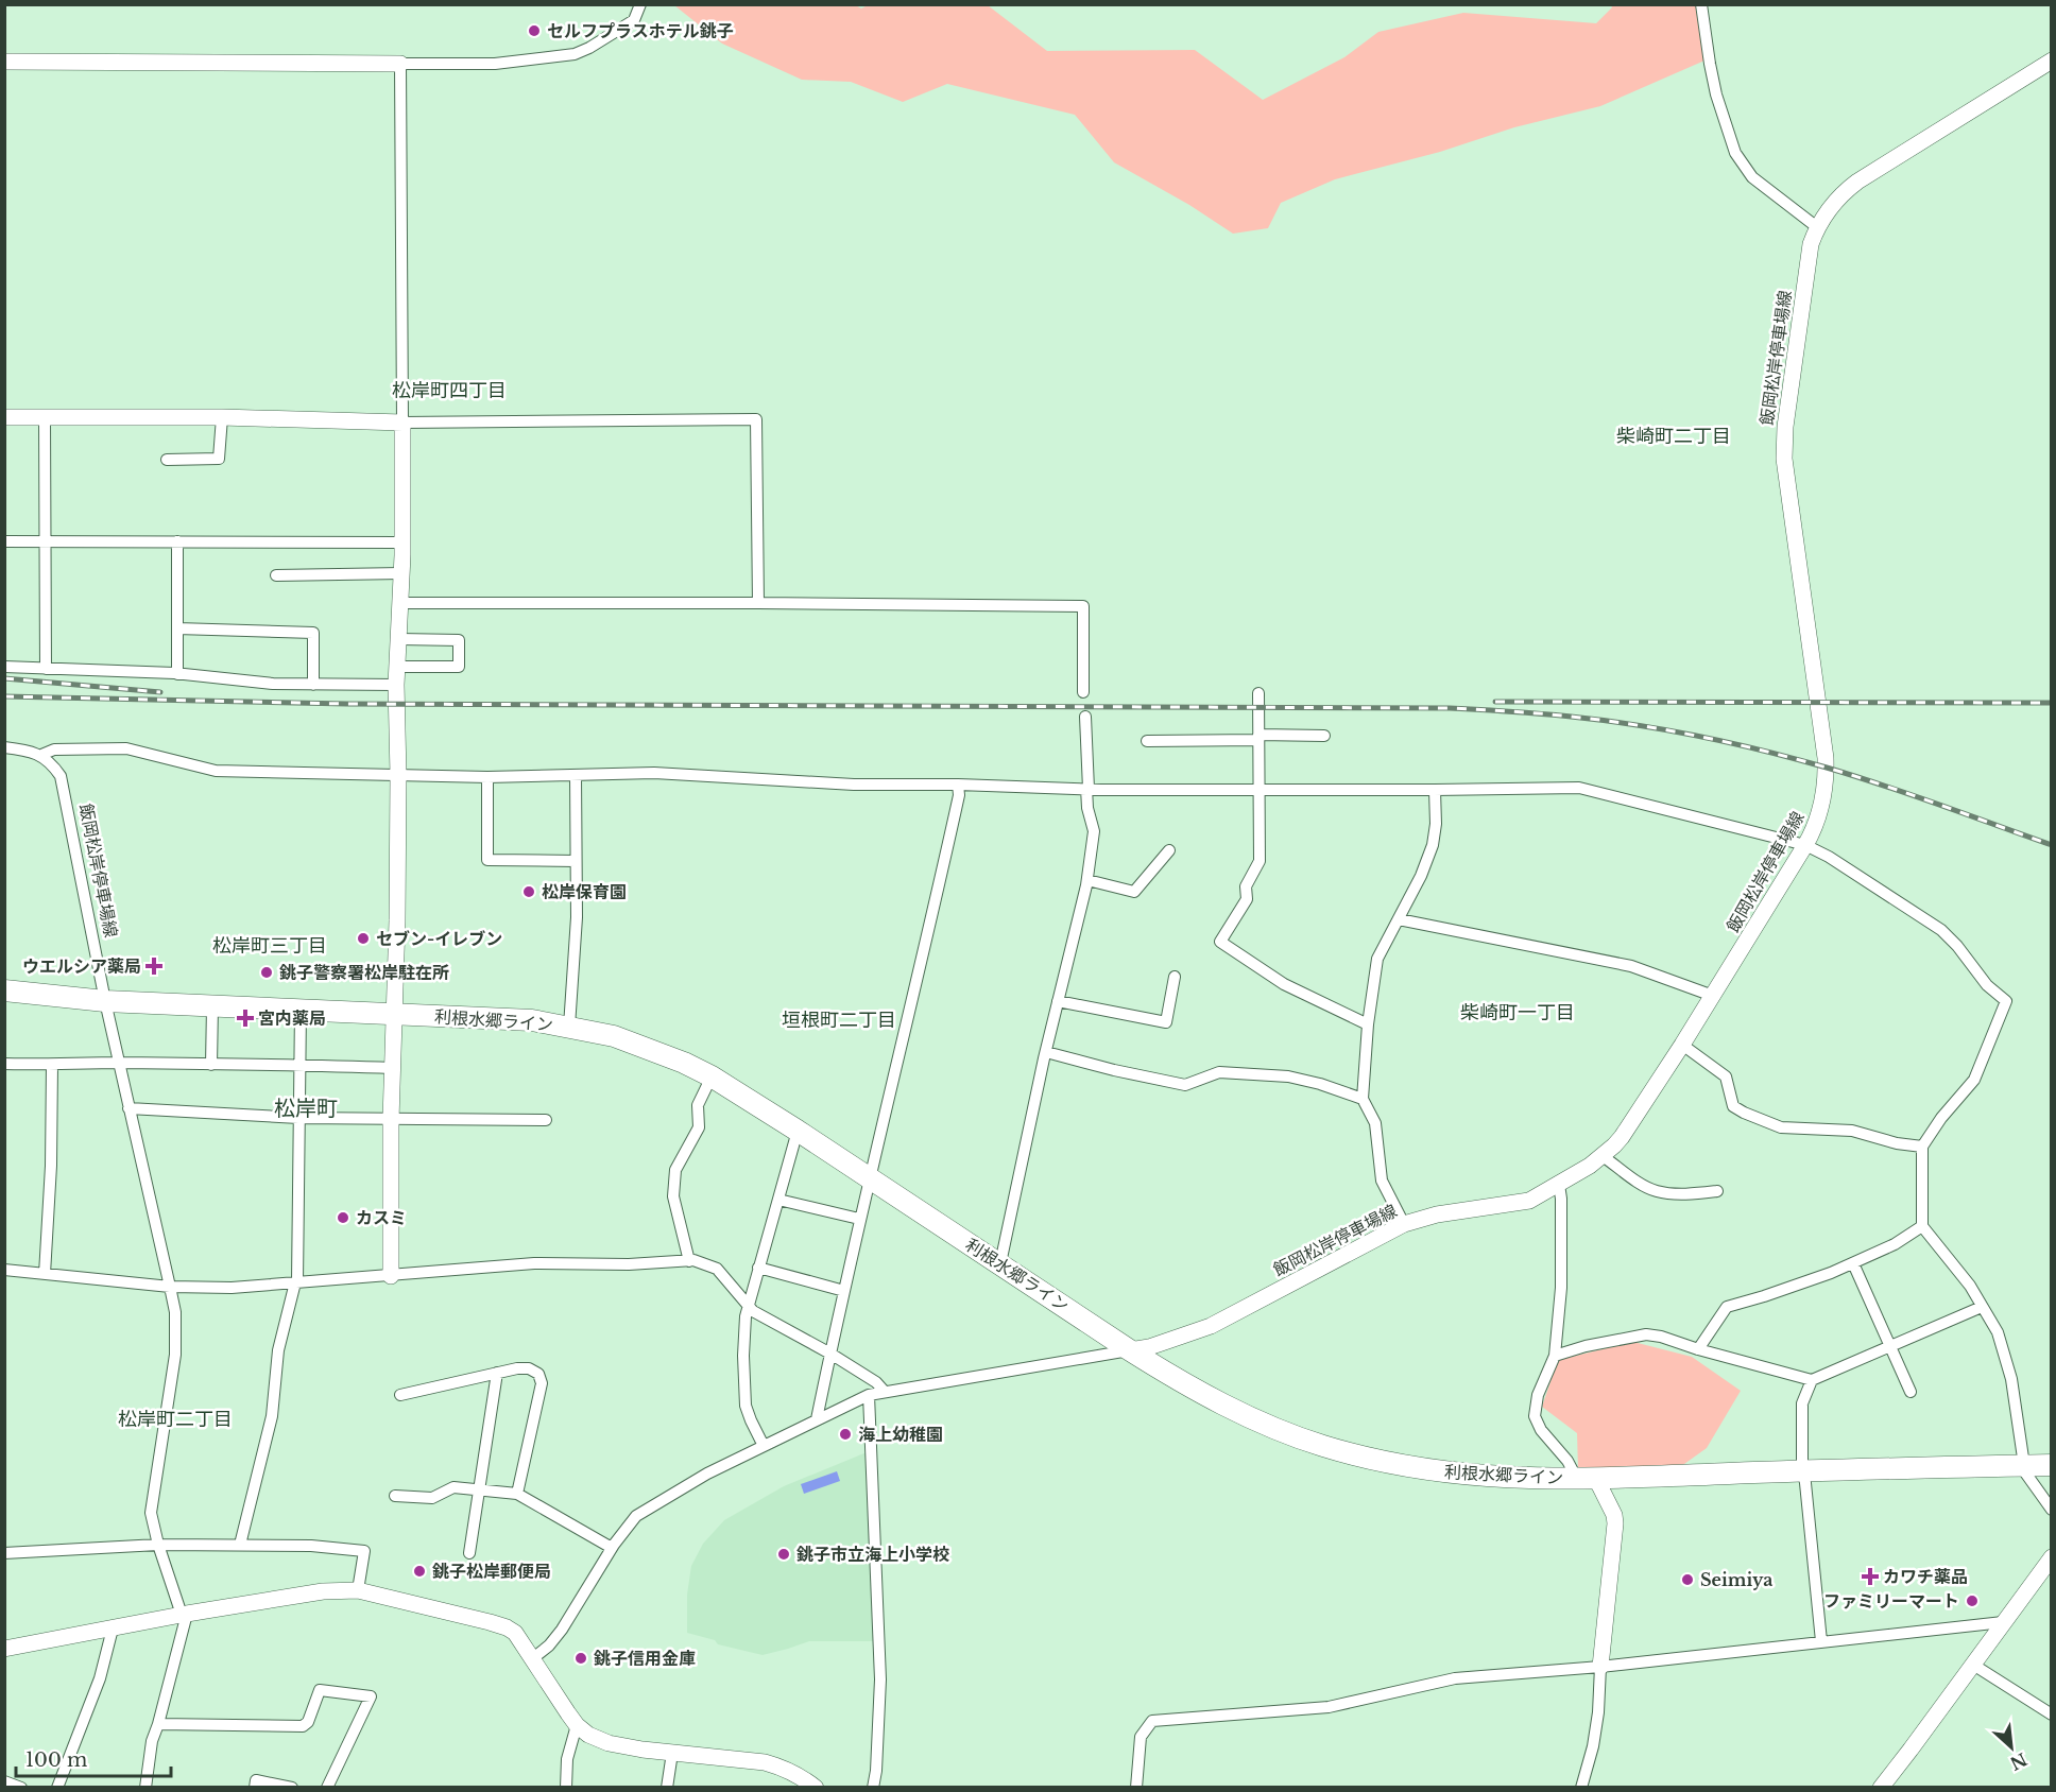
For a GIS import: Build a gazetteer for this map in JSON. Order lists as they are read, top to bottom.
{
  "streets": {
    "highway": ["利根水郷ライン"],
    "street": ["飯岡松岸停車場線"]
  },
  "crossings": [
    ["飯岡松岸停車場線", "利根水郷ライン"]
  ],
  "districts": [
    "松岸町四丁目",
    "柴崎町二丁目",
    "松岸町三丁目",
    "柴崎町一丁目",
    "垣根町二丁目",
    "松岸町",
    "松岸町二丁目"
  ],
  "places": {
    "other": [
      "セルフプラスホテル銚子",
      "松岸保育園",
      "セブン-イレブン",
      "銚子警察署松岸駐在所",
      "カスミ",
      "海上幼稚園",
      "銚子市立海上小学校",
      "銚子松岸郵便局",
      "Seimiya",
      "ファミリーマート",
      "銚子信用金庫"
    ],
    "health": ["ウエルシア薬局", "宮内薬局", "カワチ薬品"]
  },
  "scale_bar": "100 m",
  "north": "bottom right"
}
